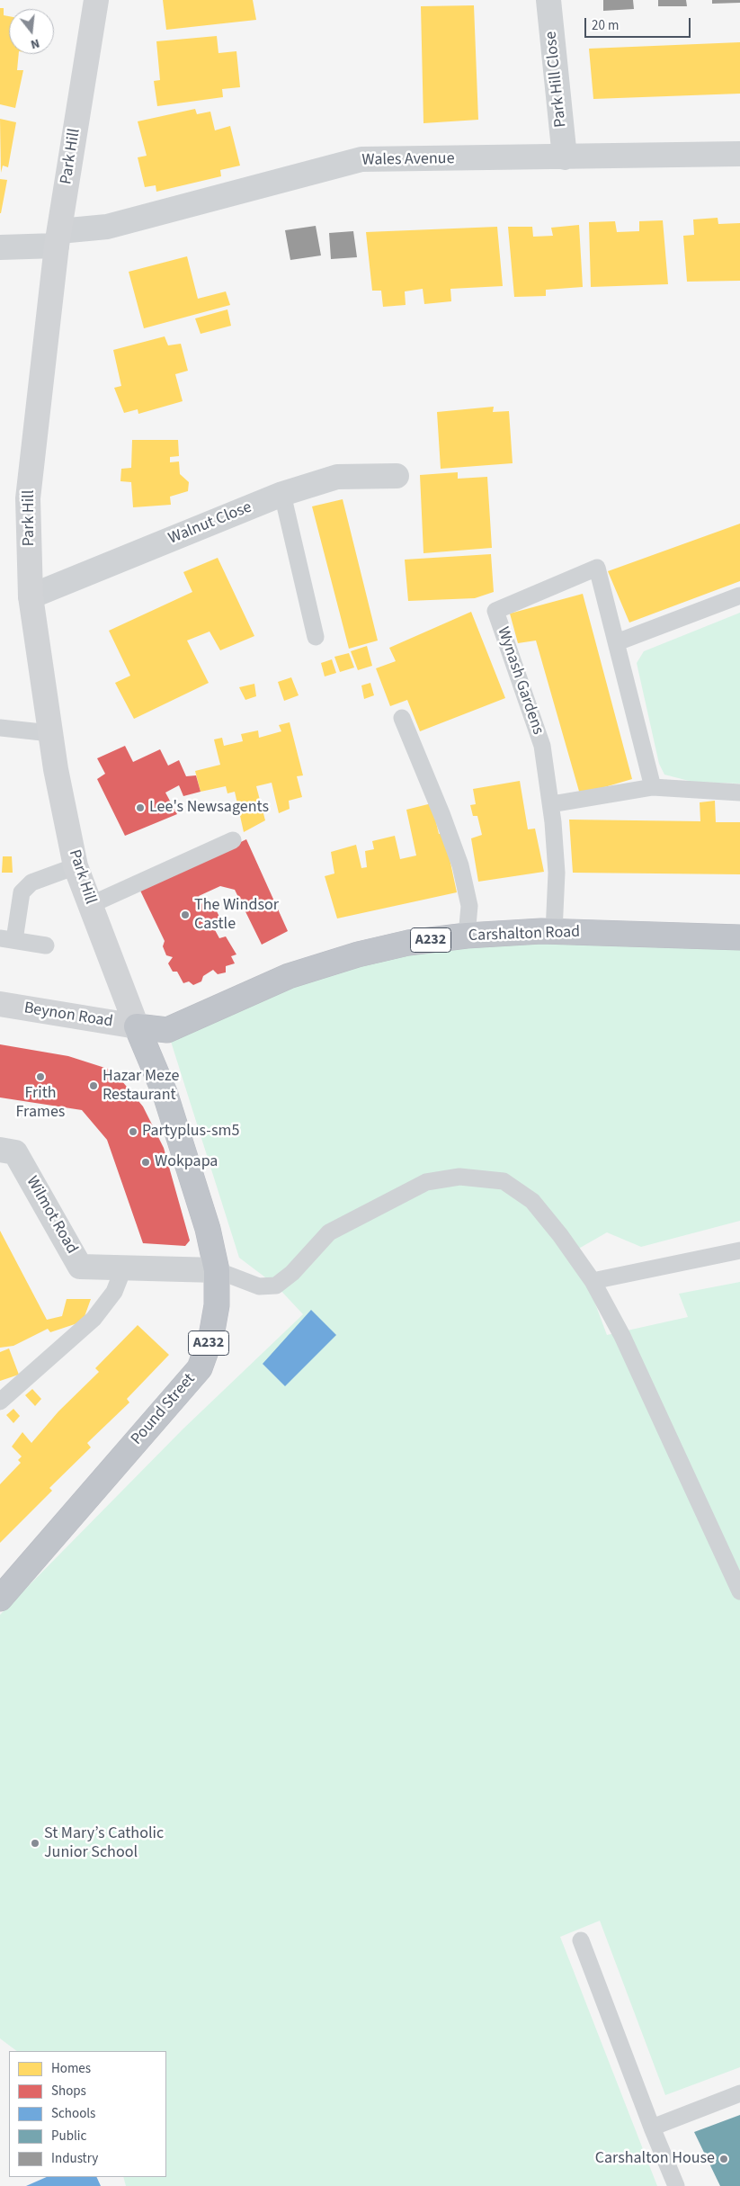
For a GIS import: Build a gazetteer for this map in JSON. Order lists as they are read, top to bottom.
{
  "streets": {
    "highway": ["Carshalton Road", "A232", "Pound Street"],
    "main road": ["Park Hill", "Beynon Road"],
    "street": [
      "Park Hill Close",
      "Wales Avenue",
      "Walnut Close",
      "Wilmot Road"
    ],
    "lane": ["Wynash Gardens"]
  },
  "crossings": [
    ["Park Hill Close", "Wales Avenue"],
    ["Park Hill", "Wales Avenue"],
    ["Park Hill", "Walnut Close"],
    ["Park Hill", "Carshalton Road"],
    ["Park Hill", "Beynon Road"],
    ["Park Hill", "Pound Street"],
    ["Wynash Gardens", "Carshalton Road"],
    ["Carshalton Road", "Beynon Road"],
    ["Carshalton Road", "Pound Street"],
    ["Beynon Road", "Pound Street"],
    ["Wilmot Road", "Pound Street"]
  ],
  "places": [
    "Lee's Newsagents",
    "The Windsor Castle",
    "Frith Frames",
    "Hazar Meze Restaurant",
    "Partyplus-sm5",
    "Wokpapa",
    "St Mary’s Catholic Junior School",
    "Carshalton House"
  ],
  "legend": [
    "Homes",
    "Shops",
    "Schools",
    "Public",
    "Industry"
  ],
  "scale_bar": "20 m",
  "north": "bottom"
}
